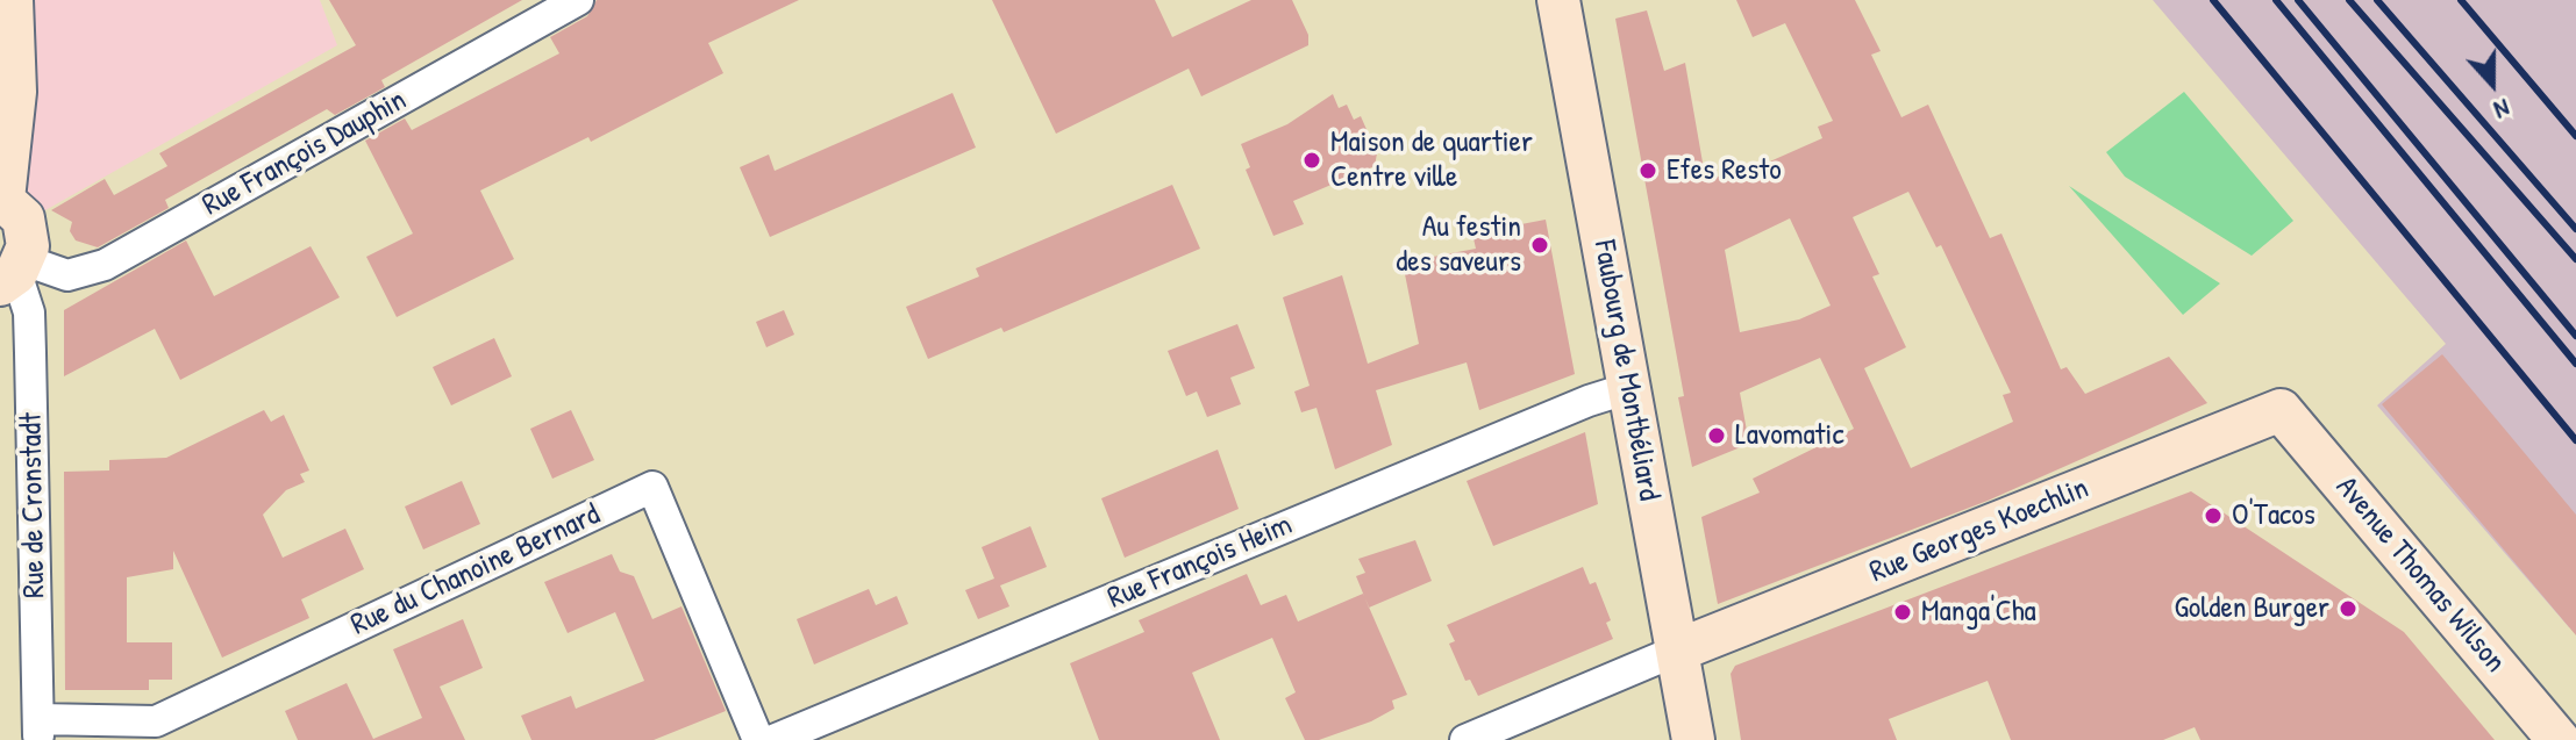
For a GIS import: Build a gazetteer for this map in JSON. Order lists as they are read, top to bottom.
{
  "streets": {
    "street": [
      "Rue François Dauphin",
      "Faubourg de Montbéliard",
      "Rue de Cronstadt",
      "Rue Georges Koechlin",
      "Rue François Heim",
      "Rue du Chanoine Bernard",
      "Avenue Thomas Wilson"
    ]
  },
  "crossings": [
    ["Rue François Dauphin", "Rue de Cronstadt"],
    ["Faubourg de Montbéliard", "Rue Georges Koechlin"],
    ["Faubourg de Montbéliard", "Rue François Heim"],
    ["Rue de Cronstadt", "Rue du Chanoine Bernard"],
    ["Rue Georges Koechlin", "Avenue Thomas Wilson"]
  ],
  "places": [
    "Maison de quartier Centre ville",
    "Efes Resto",
    "Au festin des saveurs",
    "Lavomatic",
    "O'Tacos",
    "Golden Burger",
    "Manga'Cha"
  ],
  "north": "bottom"
}
